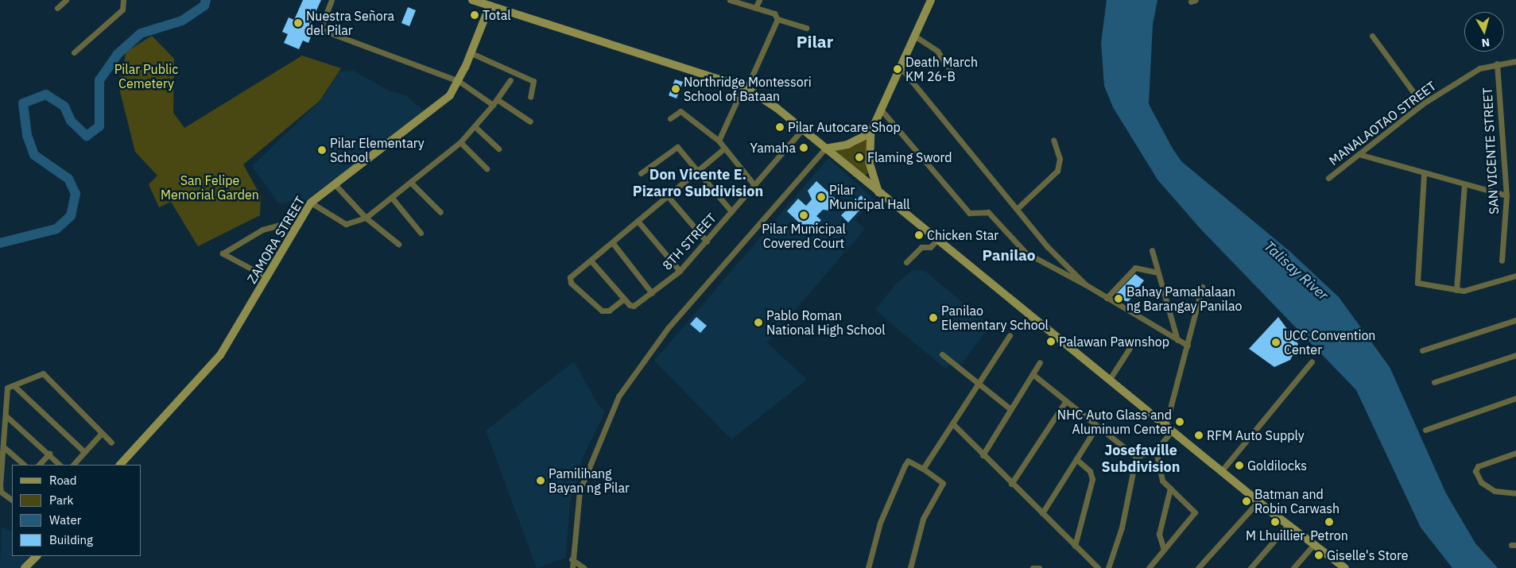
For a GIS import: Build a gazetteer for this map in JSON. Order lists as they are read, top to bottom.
{
  "streets": {
    "main road": ["ZAMORA STREET"],
    "street": ["MANALAOTAO STREET", "SAN VICENTE STREET", "8TH STREET"]
  },
  "crossings": [
    ["MANALAOTAO STREET", "SAN VICENTE STREET"]
  ],
  "districts": [
    "Pilar",
    "Don Vicente E. Pizarro Subdivision",
    "Panilao",
    "Josefaville Subdivision"
  ],
  "water": ["Talisay River"],
  "parks": ["Pilar Public Cemetery", "San Felipe Memorial Garden"],
  "places": [
    "Total",
    "Nuestra Señora del Pilar",
    "Death March KM 26-B",
    "Northridge Montessori School of Bataan",
    "Pilar Autocare Shop",
    "Yamaha",
    "Pilar Elementary School",
    "Flaming Sword",
    "Pilar Municipal Hall",
    "Pilar Municipal Covered Court",
    "Chicken Star",
    "Bahay Pamahalaan ng Barangay Panilao",
    "Panilao Elementary School",
    "Pablo Roman National High School",
    "Palawan Pawnshop",
    "UCC Convention Center",
    "NHC Auto Glass and Aluminum Center",
    "RFM Auto Supply",
    "Goldilocks",
    "Pamilihang Bayan ng Pilar",
    "Batman and Robin Carwash",
    "M Lhuillier",
    "Petron",
    "Giselle's Store"
  ],
  "legend": [
    "Road",
    "Park",
    "Water",
    "Building"
  ],
  "north": "bottom"
}
